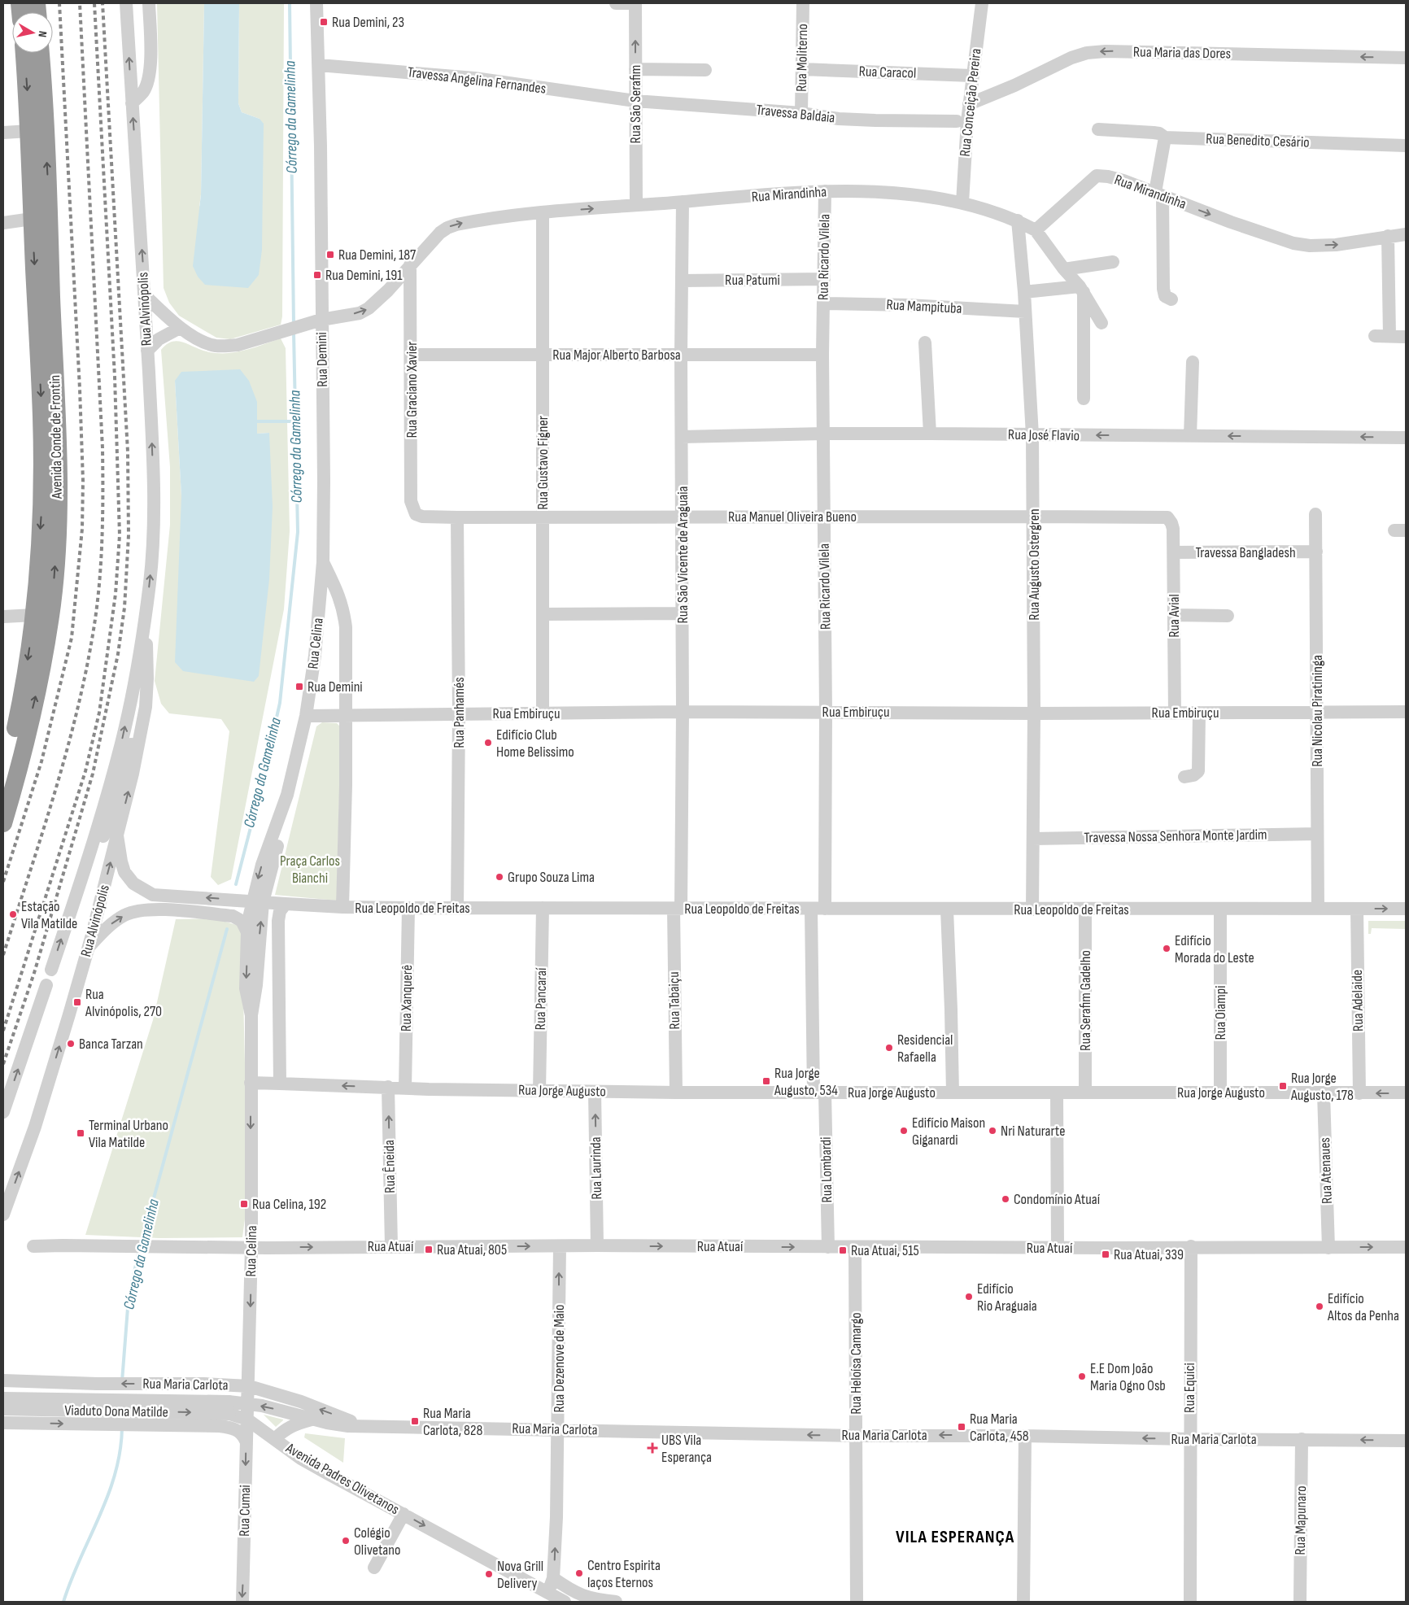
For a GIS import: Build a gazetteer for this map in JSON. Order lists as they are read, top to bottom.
{
  "streets": {
    "highway": ["Avenida Conde de Frontin"],
    "street": [
      "Rua Maria das Dores",
      "Rua Moliterno",
      "Rua Caracol",
      "Travessa Angelina Fernandes",
      "Rua Conceição Pereira",
      "Rua São Serafim",
      "Travessa Baldaia",
      "Rua Benedito Cesário",
      "Rua Mirandinha",
      "Rua Ricardo Vilela",
      "Rua Patumi",
      "Rua Mampituba",
      "Rua Alvinópolis",
      "Rua Major Alberto Barbosa",
      "Rua Demini",
      "Rua Graciano Xavier",
      "Rua José Flavio",
      "Rua Gustavo Figner",
      "Rua Manuel Oliveira Bueno",
      "Travessa Bangladesh",
      "Rua São Vicente de Araguaia",
      "Rua Augusto Ostergren",
      "Rua Avial",
      "Rua Celina",
      "Rua Nicolau Piratininga",
      "Rua Embiruçu",
      "Rua Panhamés",
      "Travessa Nossa Senhora Monte Jardim",
      "Rua Leopoldo de Freitas",
      "Rua Xanquerê",
      "Rua Pancaraí",
      "Rua Tabaiçu",
      "Rua Serafim Gadelho",
      "Rua Adelaide",
      "Rua Oiampi",
      "Rua Jorge Augusto",
      "Rua Êneida",
      "Rua Laurinda",
      "Rua Lombardi",
      "Rua Atenaues",
      "Rua Atuaí",
      "Rua Dezenove de Maio",
      "Rua Heloísa Camargo",
      "Rua Maria Carlota",
      "Rua Equici",
      "Viaduto Dona Matilde",
      "Avenida Padres Olivetanos",
      "Rua Cumai",
      "Rua Mapunaro"
    ]
  },
  "crossings": [
    ["Rua Maria das Dores", "Rua Conceição Pereira"],
    ["Rua Moliterno", "Rua Caracol"],
    ["Rua Moliterno", "Travessa Baldaia"],
    ["Rua Caracol", "Rua Conceição Pereira"],
    ["Travessa Angelina Fernandes", "Rua São Serafim"],
    ["Travessa Angelina Fernandes", "Travessa Baldaia"],
    ["Travessa Angelina Fernandes", "Rua Demini"],
    ["Rua Conceição Pereira", "Rua Mirandinha"],
    ["Rua São Serafim", "Travessa Baldaia"],
    ["Rua São Serafim", "Rua Mirandinha"],
    ["Rua Mirandinha", "Rua Ricardo Vilela"],
    ["Rua Mirandinha", "Rua Alvinópolis"],
    ["Rua Mirandinha", "Rua Demini"],
    ["Rua Mirandinha", "Rua Graciano Xavier"],
    ["Rua Mirandinha", "Rua Gustavo Figner"],
    ["Rua Mirandinha", "Rua São Vicente de Araguaia"],
    ["Rua Mirandinha", "Rua Augusto Ostergren"],
    ["Rua Ricardo Vilela", "Rua Patumi"],
    ["Rua Ricardo Vilela", "Rua Mampituba"],
    ["Rua Ricardo Vilela", "Rua Major Alberto Barbosa"],
    ["Rua Ricardo Vilela", "Rua José Flavio"],
    ["Rua Ricardo Vilela", "Rua Manuel Oliveira Bueno"],
    ["Rua Ricardo Vilela", "Rua Embiruçu"],
    ["Rua Ricardo Vilela", "Rua Leopoldo de Freitas"],
    ["Rua Patumi", "Rua São Vicente de Araguaia"],
    ["Rua Mampituba", "Rua Augusto Ostergren"],
    ["Rua Alvinópolis", "Rua Leopoldo de Freitas"],
    ["Rua Major Alberto Barbosa", "Rua Graciano Xavier"],
    ["Rua Major Alberto Barbosa", "Rua Gustavo Figner"],
    ["Rua Major Alberto Barbosa", "Rua São Vicente de Araguaia"],
    ["Rua Demini", "Rua Celina"],
    ["Rua Demini", "Rua Embiruçu"],
    ["Rua Demini", "Rua Leopoldo de Freitas"],
    ["Rua Graciano Xavier", "Rua Manuel Oliveira Bueno"],
    ["Rua José Flavio", "Rua São Vicente de Araguaia"],
    ["Rua José Flavio", "Rua Augusto Ostergren"],
    ["Rua Gustavo Figner", "Rua Manuel Oliveira Bueno"],
    ["Rua Gustavo Figner", "Rua Embiruçu"],
    ["Rua Manuel Oliveira Bueno", "Rua São Vicente de Araguaia"],
    ["Rua Manuel Oliveira Bueno", "Rua Augusto Ostergren"],
    ["Rua Manuel Oliveira Bueno", "Rua Avial"],
    ["Rua Manuel Oliveira Bueno", "Rua Panhamés"],
    ["Travessa Bangladesh", "Rua Avial"],
    ["Travessa Bangladesh", "Rua Nicolau Piratininga"],
    ["Rua São Vicente de Araguaia", "Rua Embiruçu"],
    ["Rua São Vicente de Araguaia", "Rua Leopoldo de Freitas"],
    ["Rua São Vicente de Araguaia", "Rua Tabaiçu"],
    ["Rua Augusto Ostergren", "Rua Embiruçu"],
    ["Rua Augusto Ostergren", "Travessa Nossa Senhora Monte Jardim"],
    ["Rua Augusto Ostergren", "Rua Leopoldo de Freitas"],
    ["Rua Avial", "Rua Embiruçu"],
    ["Rua Celina", "Rua Embiruçu"],
    ["Rua Celina", "Rua Leopoldo de Freitas"],
    ["Rua Celina", "Rua Atuaí"],
    ["Rua Celina", "Rua Maria Carlota"],
    ["Rua Celina", "Avenida Padres Olivetanos"],
    ["Rua Celina", "Rua Cumai"],
    ["Rua Nicolau Piratininga", "Rua Embiruçu"],
    ["Rua Nicolau Piratininga", "Travessa Nossa Senhora Monte Jardim"],
    ["Rua Nicolau Piratininga", "Rua Leopoldo de Freitas"],
    ["Rua Embiruçu", "Rua Panhamés"],
    ["Rua Panhamés", "Rua Leopoldo de Freitas"],
    ["Rua Leopoldo de Freitas", "Rua Xanquerê"],
    ["Rua Leopoldo de Freitas", "Rua Pancaraí"],
    ["Rua Leopoldo de Freitas", "Rua Tabaiçu"],
    ["Rua Leopoldo de Freitas", "Rua Serafim Gadelho"],
    ["Rua Leopoldo de Freitas", "Rua Adelaide"],
    ["Rua Leopoldo de Freitas", "Rua Oiampi"],
    ["Rua Leopoldo de Freitas", "Rua Lombardi"],
    ["Rua Xanquerê", "Rua Jorge Augusto"],
    ["Rua Pancaraí", "Rua Jorge Augusto"],
    ["Rua Tabaiçu", "Rua Jorge Augusto"],
    ["Rua Serafim Gadelho", "Rua Jorge Augusto"],
    ["Rua Adelaide", "Rua Jorge Augusto"],
    ["Rua Oiampi", "Rua Jorge Augusto"],
    ["Rua Jorge Augusto", "Rua Êneida"],
    ["Rua Jorge Augusto", "Rua Laurinda"],
    ["Rua Jorge Augusto", "Rua Lombardi"],
    ["Rua Jorge Augusto", "Rua Atenaues"],
    ["Rua Êneida", "Rua Atuaí"],
    ["Rua Laurinda", "Rua Atuaí"],
    ["Rua Lombardi", "Rua Atuaí"],
    ["Rua Atenaues", "Rua Atuaí"],
    ["Rua Atuaí", "Rua Dezenove de Maio"],
    ["Rua Atuaí", "Rua Heloísa Camargo"],
    ["Rua Atuaí", "Rua Equici"],
    ["Rua Dezenove de Maio", "Rua Maria Carlota"],
    ["Rua Dezenove de Maio", "Avenida Padres Olivetanos"],
    ["Rua Heloísa Camargo", "Rua Maria Carlota"],
    ["Rua Maria Carlota", "Rua Equici"],
    ["Rua Maria Carlota", "Viaduto Dona Matilde"],
    ["Rua Maria Carlota", "Avenida Padres Olivetanos"],
    ["Rua Maria Carlota", "Rua Mapunaro"],
    ["Viaduto Dona Matilde", "Avenida Padres Olivetanos"],
    ["Avenida Padres Olivetanos", "Rua Cumai"]
  ],
  "one_way": [
    "Rua Maria das Dores",
    "Rua Mirandinha",
    "Rua José Flavio",
    "Rua Êneida",
    "Rua Laurinda",
    "Rua Atuaí",
    "Rua Dezenove de Maio",
    "Rua Maria Carlota",
    "Avenida Padres Olivetanos",
    "Rua Cumai"
  ],
  "districts": ["VILA ESPERANÇA"],
  "water": ["Córrego da Gamelinha"],
  "parks": ["Praça Carlos Bianchi"],
  "places": {
    "transit": [
      "Rua Demini, 23",
      "Rua Demini, 187",
      "Rua Demini, 191",
      "Rua Demini",
      "Rua Alvinópolis, 270",
      "Rua Jorge Augusto, 534",
      "Rua Jorge Augusto, 178",
      "Terminal Urbano Vila Matilde",
      "Rua Celina, 192",
      "Rua Atuai, 805",
      "Rua Atuai, 515",
      "Rua Atuai, 339",
      "Rua Maria Carlota, 828",
      "Rua Maria Carlota, 458"
    ],
    "other": [
      "Edifício Club Home Belissimo",
      "Grupo Souza Lima",
      "Estação Vila Matilde",
      "Edifício Morada do Leste",
      "Banca Tarzan",
      "Residencial Rafaella",
      "Edifício Maison Giganardi",
      "Nri Naturarte",
      "Condomínio Atuaí",
      "Edifício Rio Araguaia",
      "Edifício Altos da Penha",
      "E.E Dom João Maria Ogno Osb",
      "Colégio Olivetano",
      "Centro Espirita laços Eternos",
      "Nova Grill Delivery"
    ],
    "health": ["UBS Vila Esperança"]
  },
  "north": "right"
}
